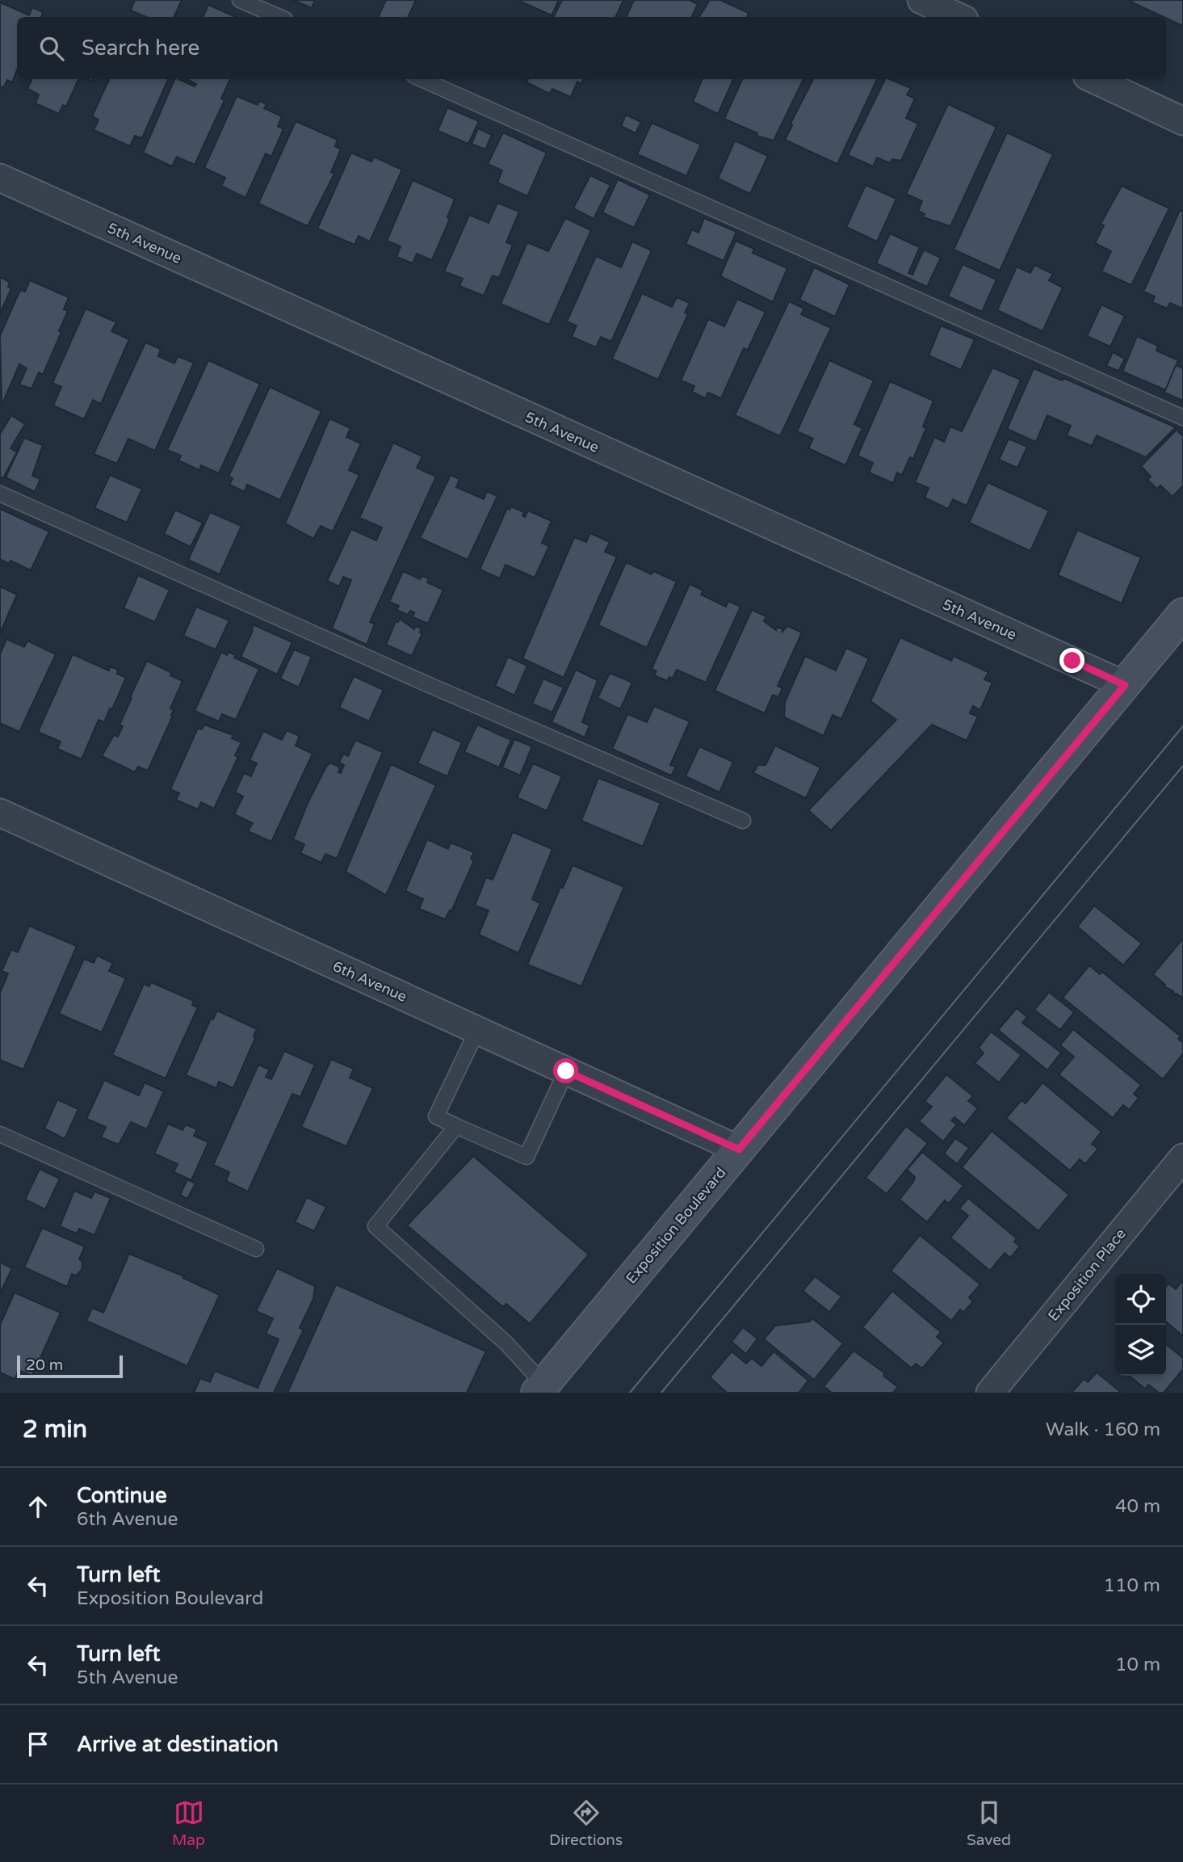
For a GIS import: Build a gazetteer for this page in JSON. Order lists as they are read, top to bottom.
{
  "streets": {
    "street": [
      "5th Avenue",
      "6th Avenue",
      "Exposition Boulevard",
      "Exposition Place"
    ]
  },
  "crossings": [
    ["5th Avenue", "Exposition Boulevard"],
    ["6th Avenue", "Exposition Boulevard"]
  ],
  "scale_bar": "20 m",
  "page": {
    "search": "Search here",
    "scale": "20 m",
    "heading": ["2 min", "Walk · 160 m"],
    "list": [
      ["Continue", "6th Avenue", "40 m"],
      ["Turn left", "Exposition Boulevard", "110 m"],
      ["Turn left", "5th Avenue", "10 m"],
      "Arrive at destination"
    ],
    "nav": ["Map", "Directions", "Saved"]
  }
}
